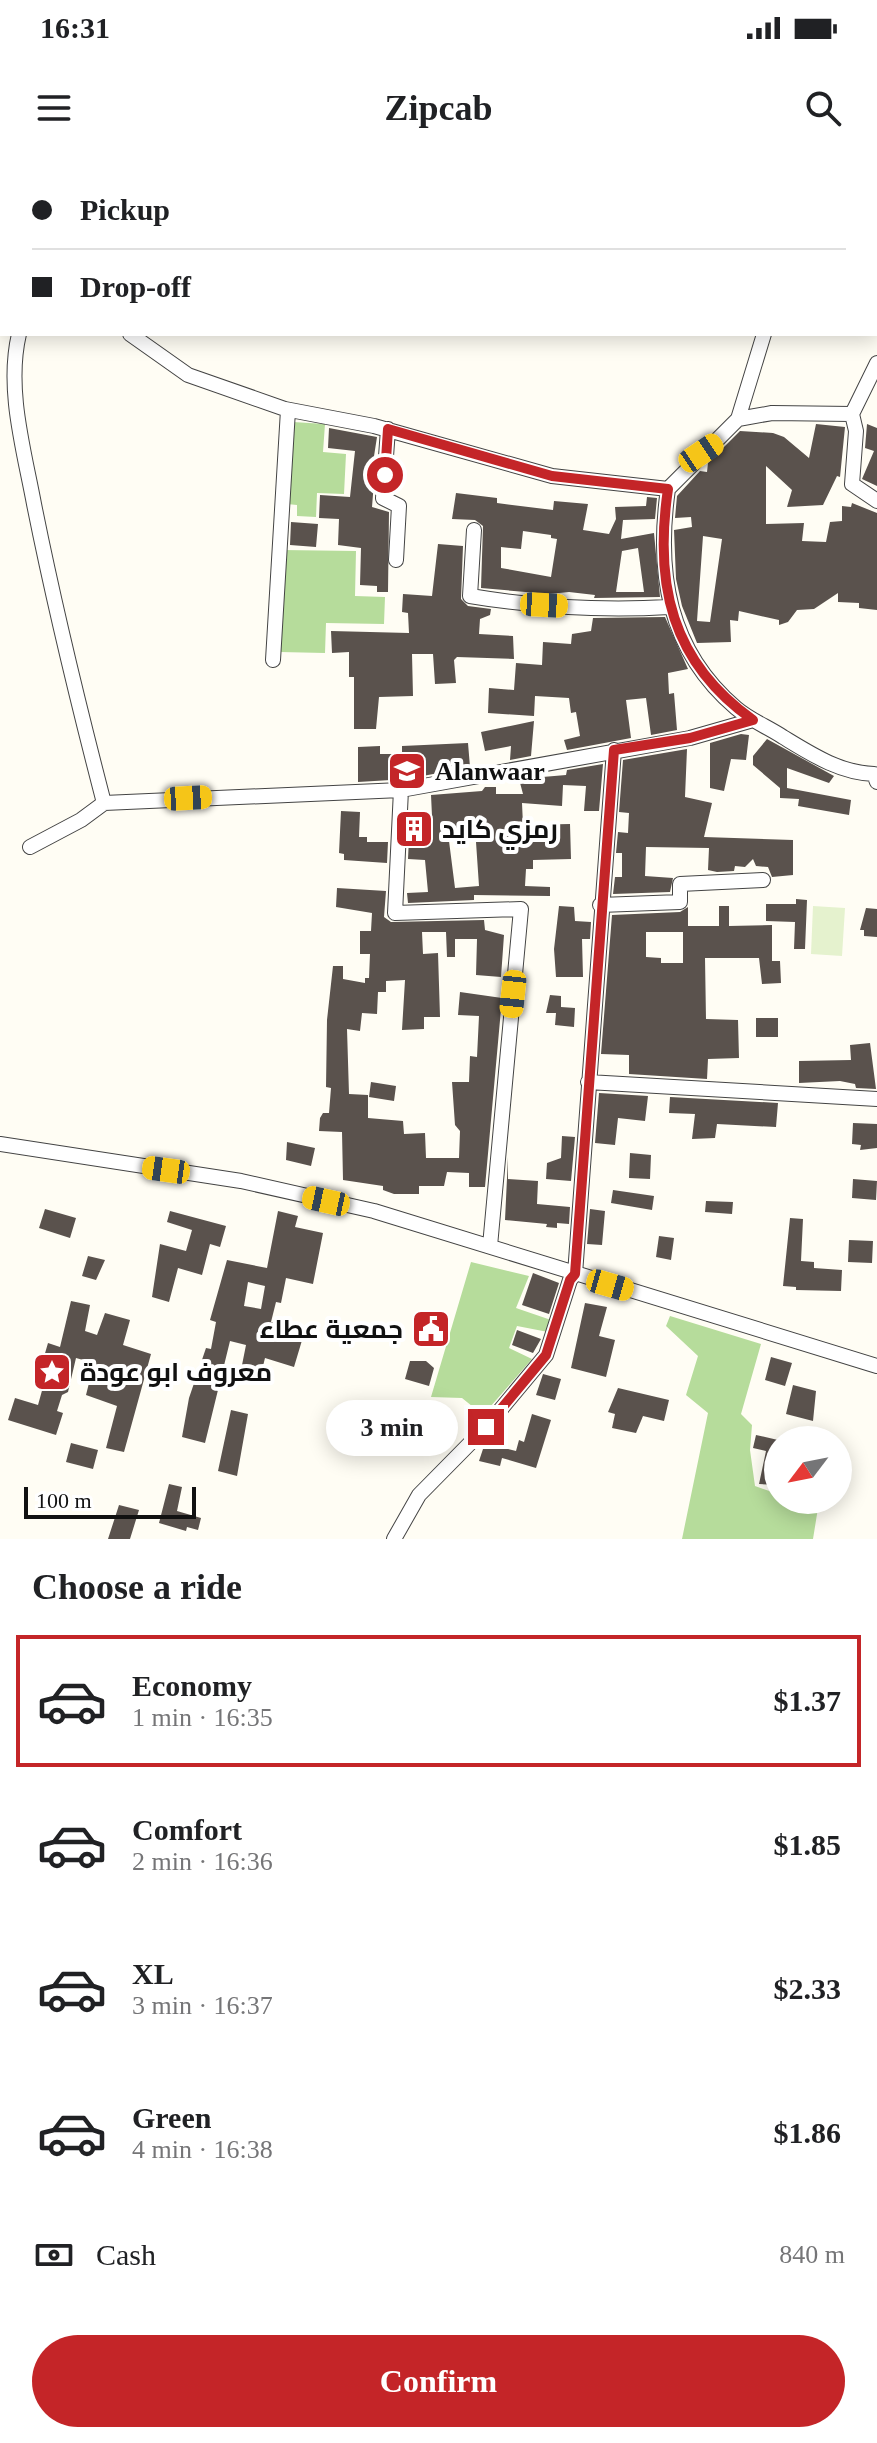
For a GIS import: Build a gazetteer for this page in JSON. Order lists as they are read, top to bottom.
{
  "places": {
    "school or university": ["Alanwaar"],
    "building": ["رمزي كايد"],
    "public building": ["جمعية عطاء"],
    "place": ["معروف ابو عودة"]
  },
  "scale_bar": "100 m",
  "north": "bottom left",
  "page": {
    "status": "16:31",
    "header": "Zipcab",
    "banner": ["Pickup", "Drop-off"],
    "bubble": "3 min",
    "scale": "100 m",
    "heading": "Choose a ride",
    "list": [
      {
        "name": "Economy",
        "note": "1 min · 16:35",
        "value": "$1.37"
      },
      {
        "name": "Comfort",
        "note": "2 min · 16:36",
        "value": "$1.85"
      },
      {
        "name": "XL",
        "note": "3 min · 16:37",
        "value": "$2.33"
      },
      {
        "name": "Green",
        "note": "4 min · 16:38",
        "value": "$1.86"
      }
    ],
    "pay": ["Cash", "840 m"],
    "buttons": "Confirm"
  }
}
